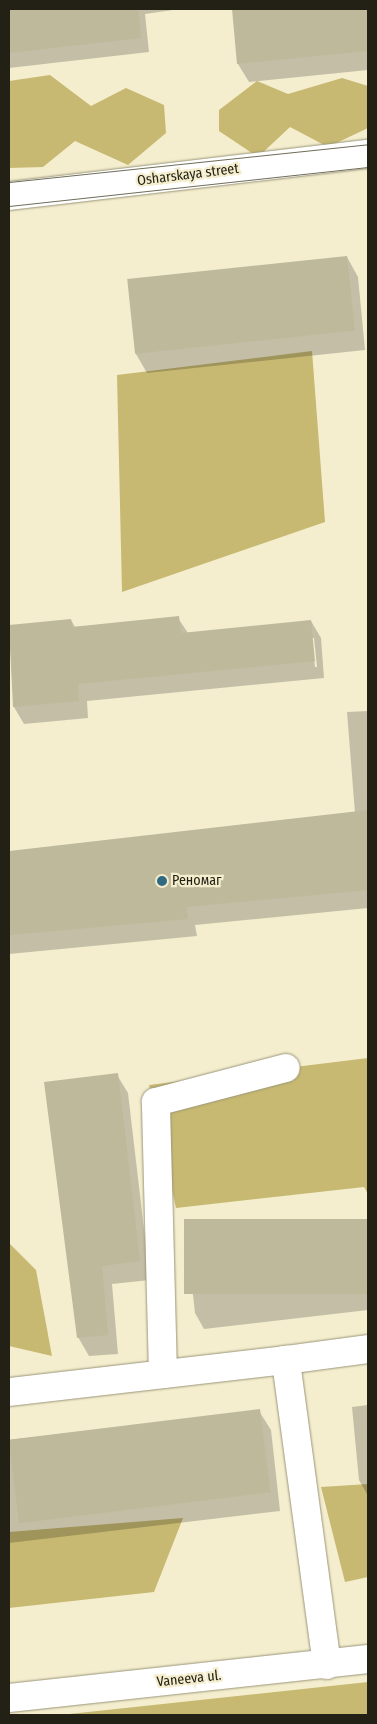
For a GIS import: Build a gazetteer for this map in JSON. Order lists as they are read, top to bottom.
{
  "streets": {
    "street": ["Osharskaya street", "Vaneeva ul."]
  },
  "places": ["Реномаг"]
}
